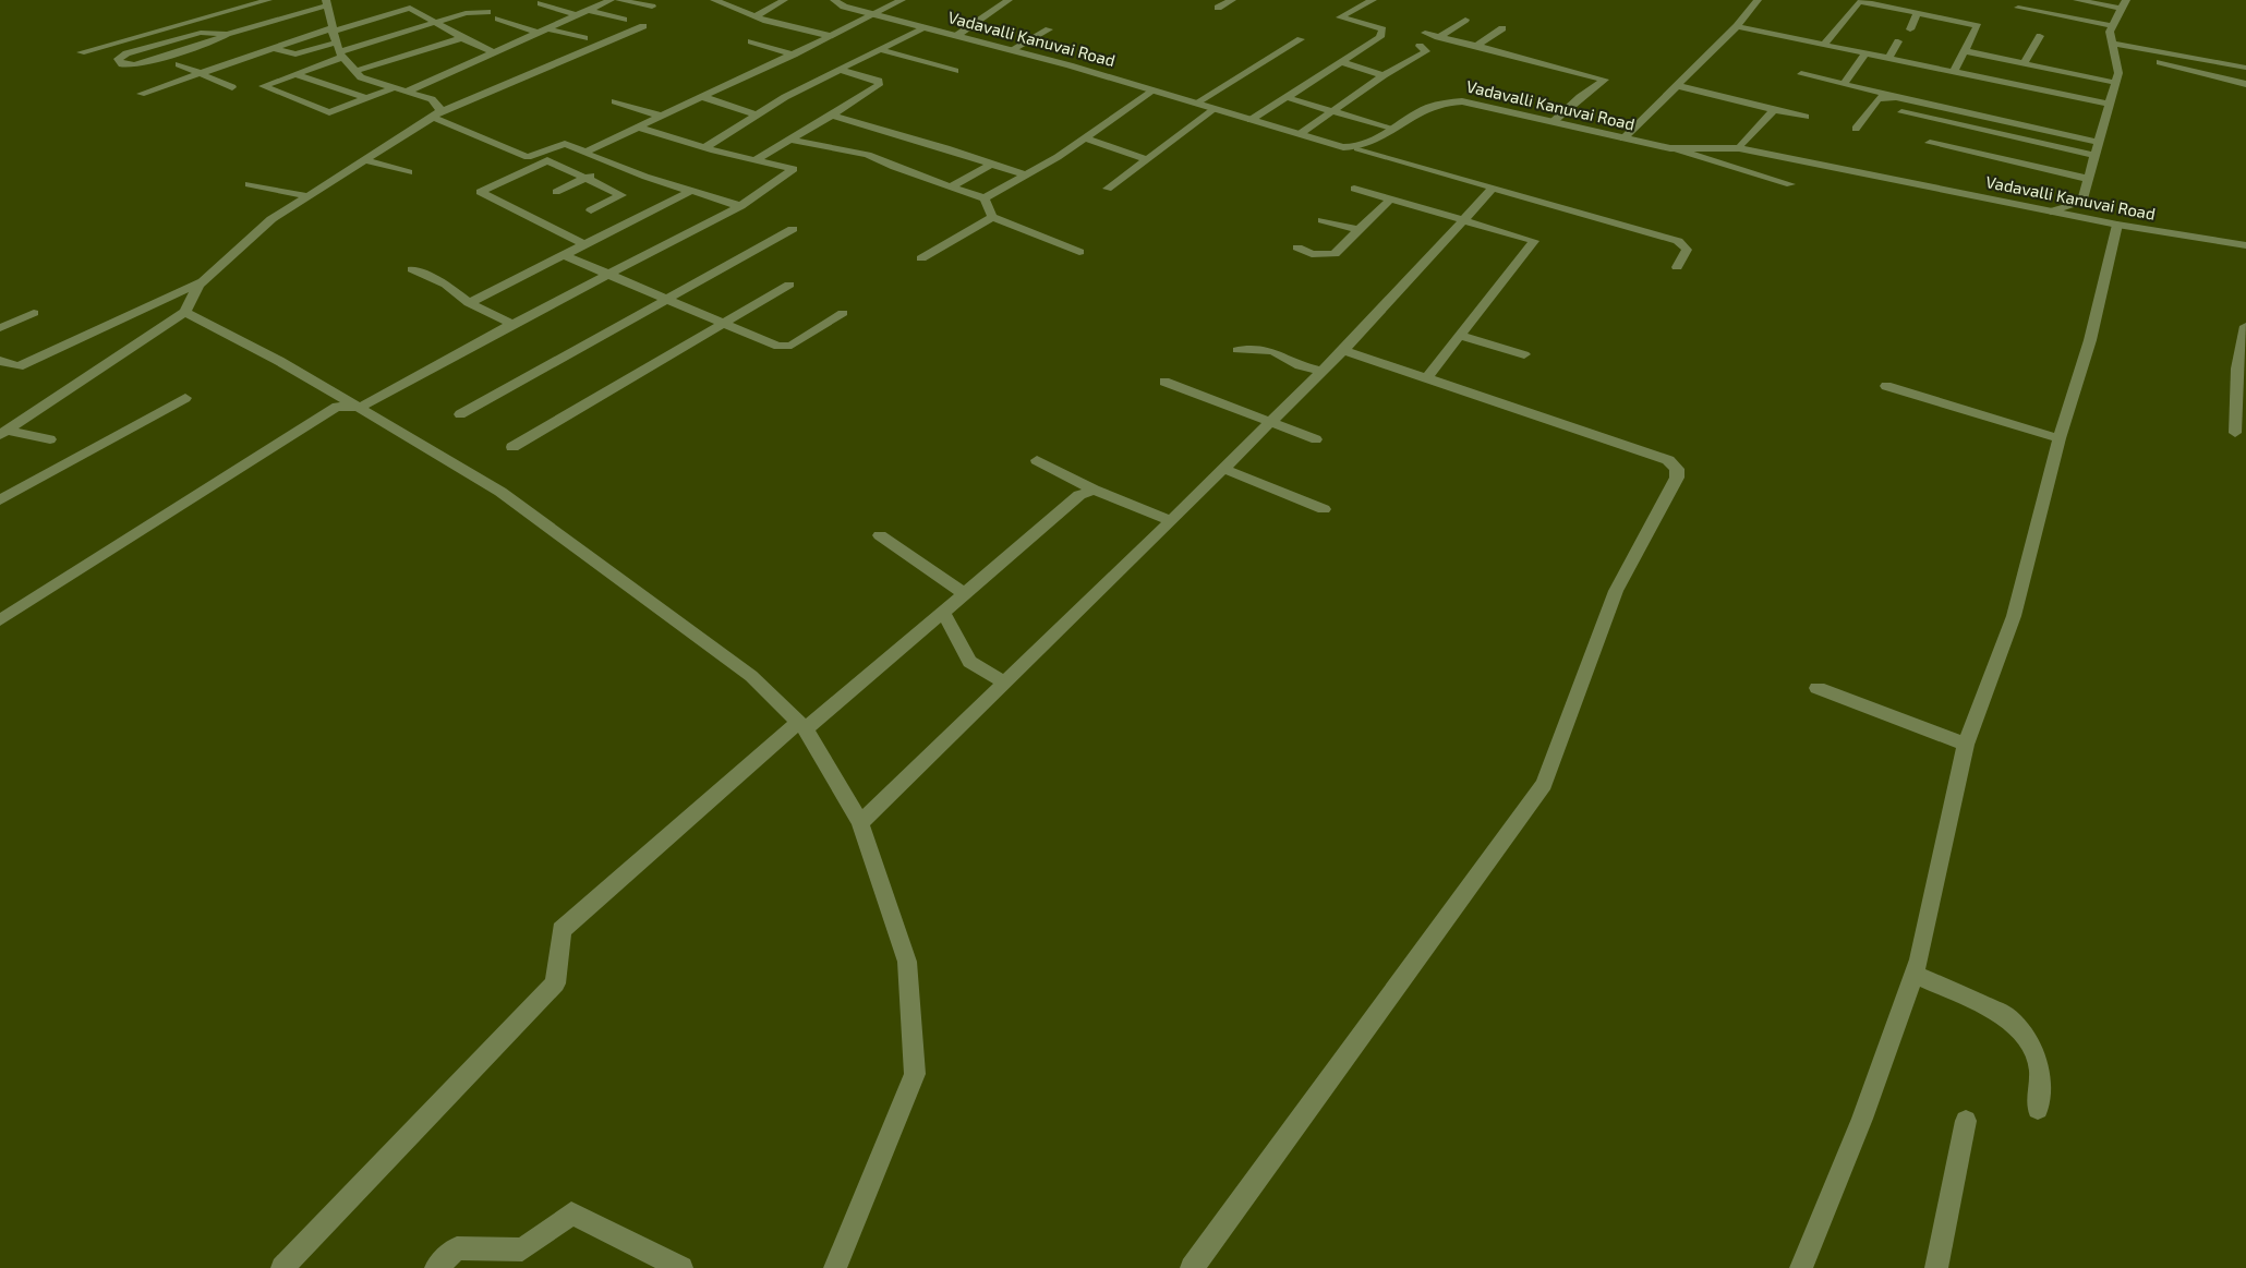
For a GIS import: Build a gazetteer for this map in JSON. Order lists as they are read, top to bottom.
{
  "streets": {
    "street": ["Vadavalli Kanuvai Road"]
  }
}
